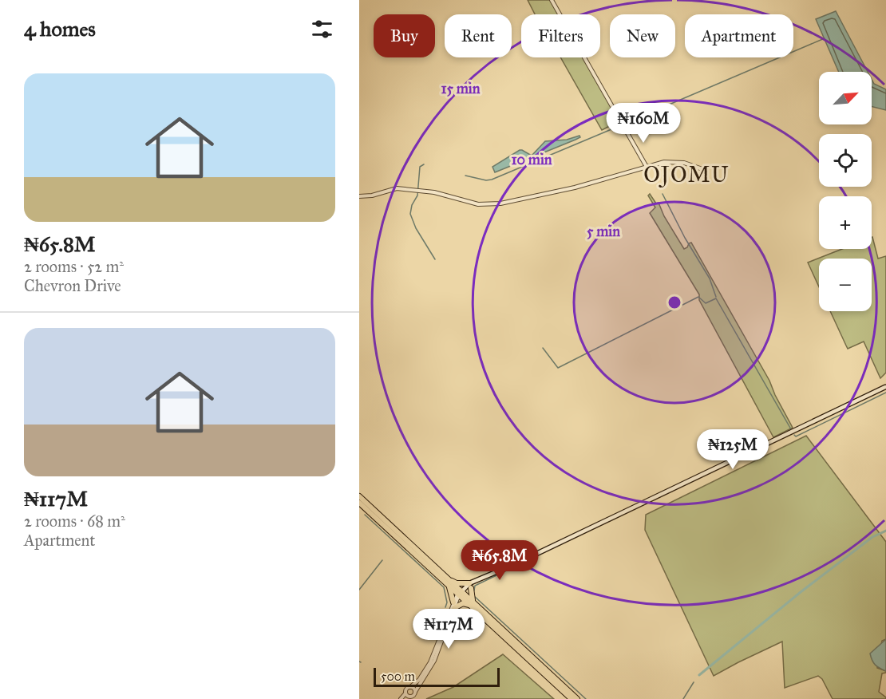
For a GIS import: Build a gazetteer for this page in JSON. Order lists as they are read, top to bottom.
{
  "districts": ["OJOMU"],
  "scale_bar": "500 m",
  "north": "top right",
  "page": {
    "heading": "4 homes",
    "chip": [
      "Buy",
      "Rent",
      "Filters",
      "New",
      "Apartment"
    ],
    "list": [
      {
        "name": "₦65.8M",
        "note": "2 rooms · 52 m² · Chevron Drive"
      },
      {
        "name": "₦117M",
        "note": "2 rooms · 68 m² · Apartment"
      }
    ],
    "map_buttons": ["+", "−"],
    "price": [
      "₦160M",
      "₦125M",
      "₦65.8M",
      "₦117M"
    ],
    "scale": "500 m"
  },
  "rings": ["15 min", "10 min", "5 min"]
}
